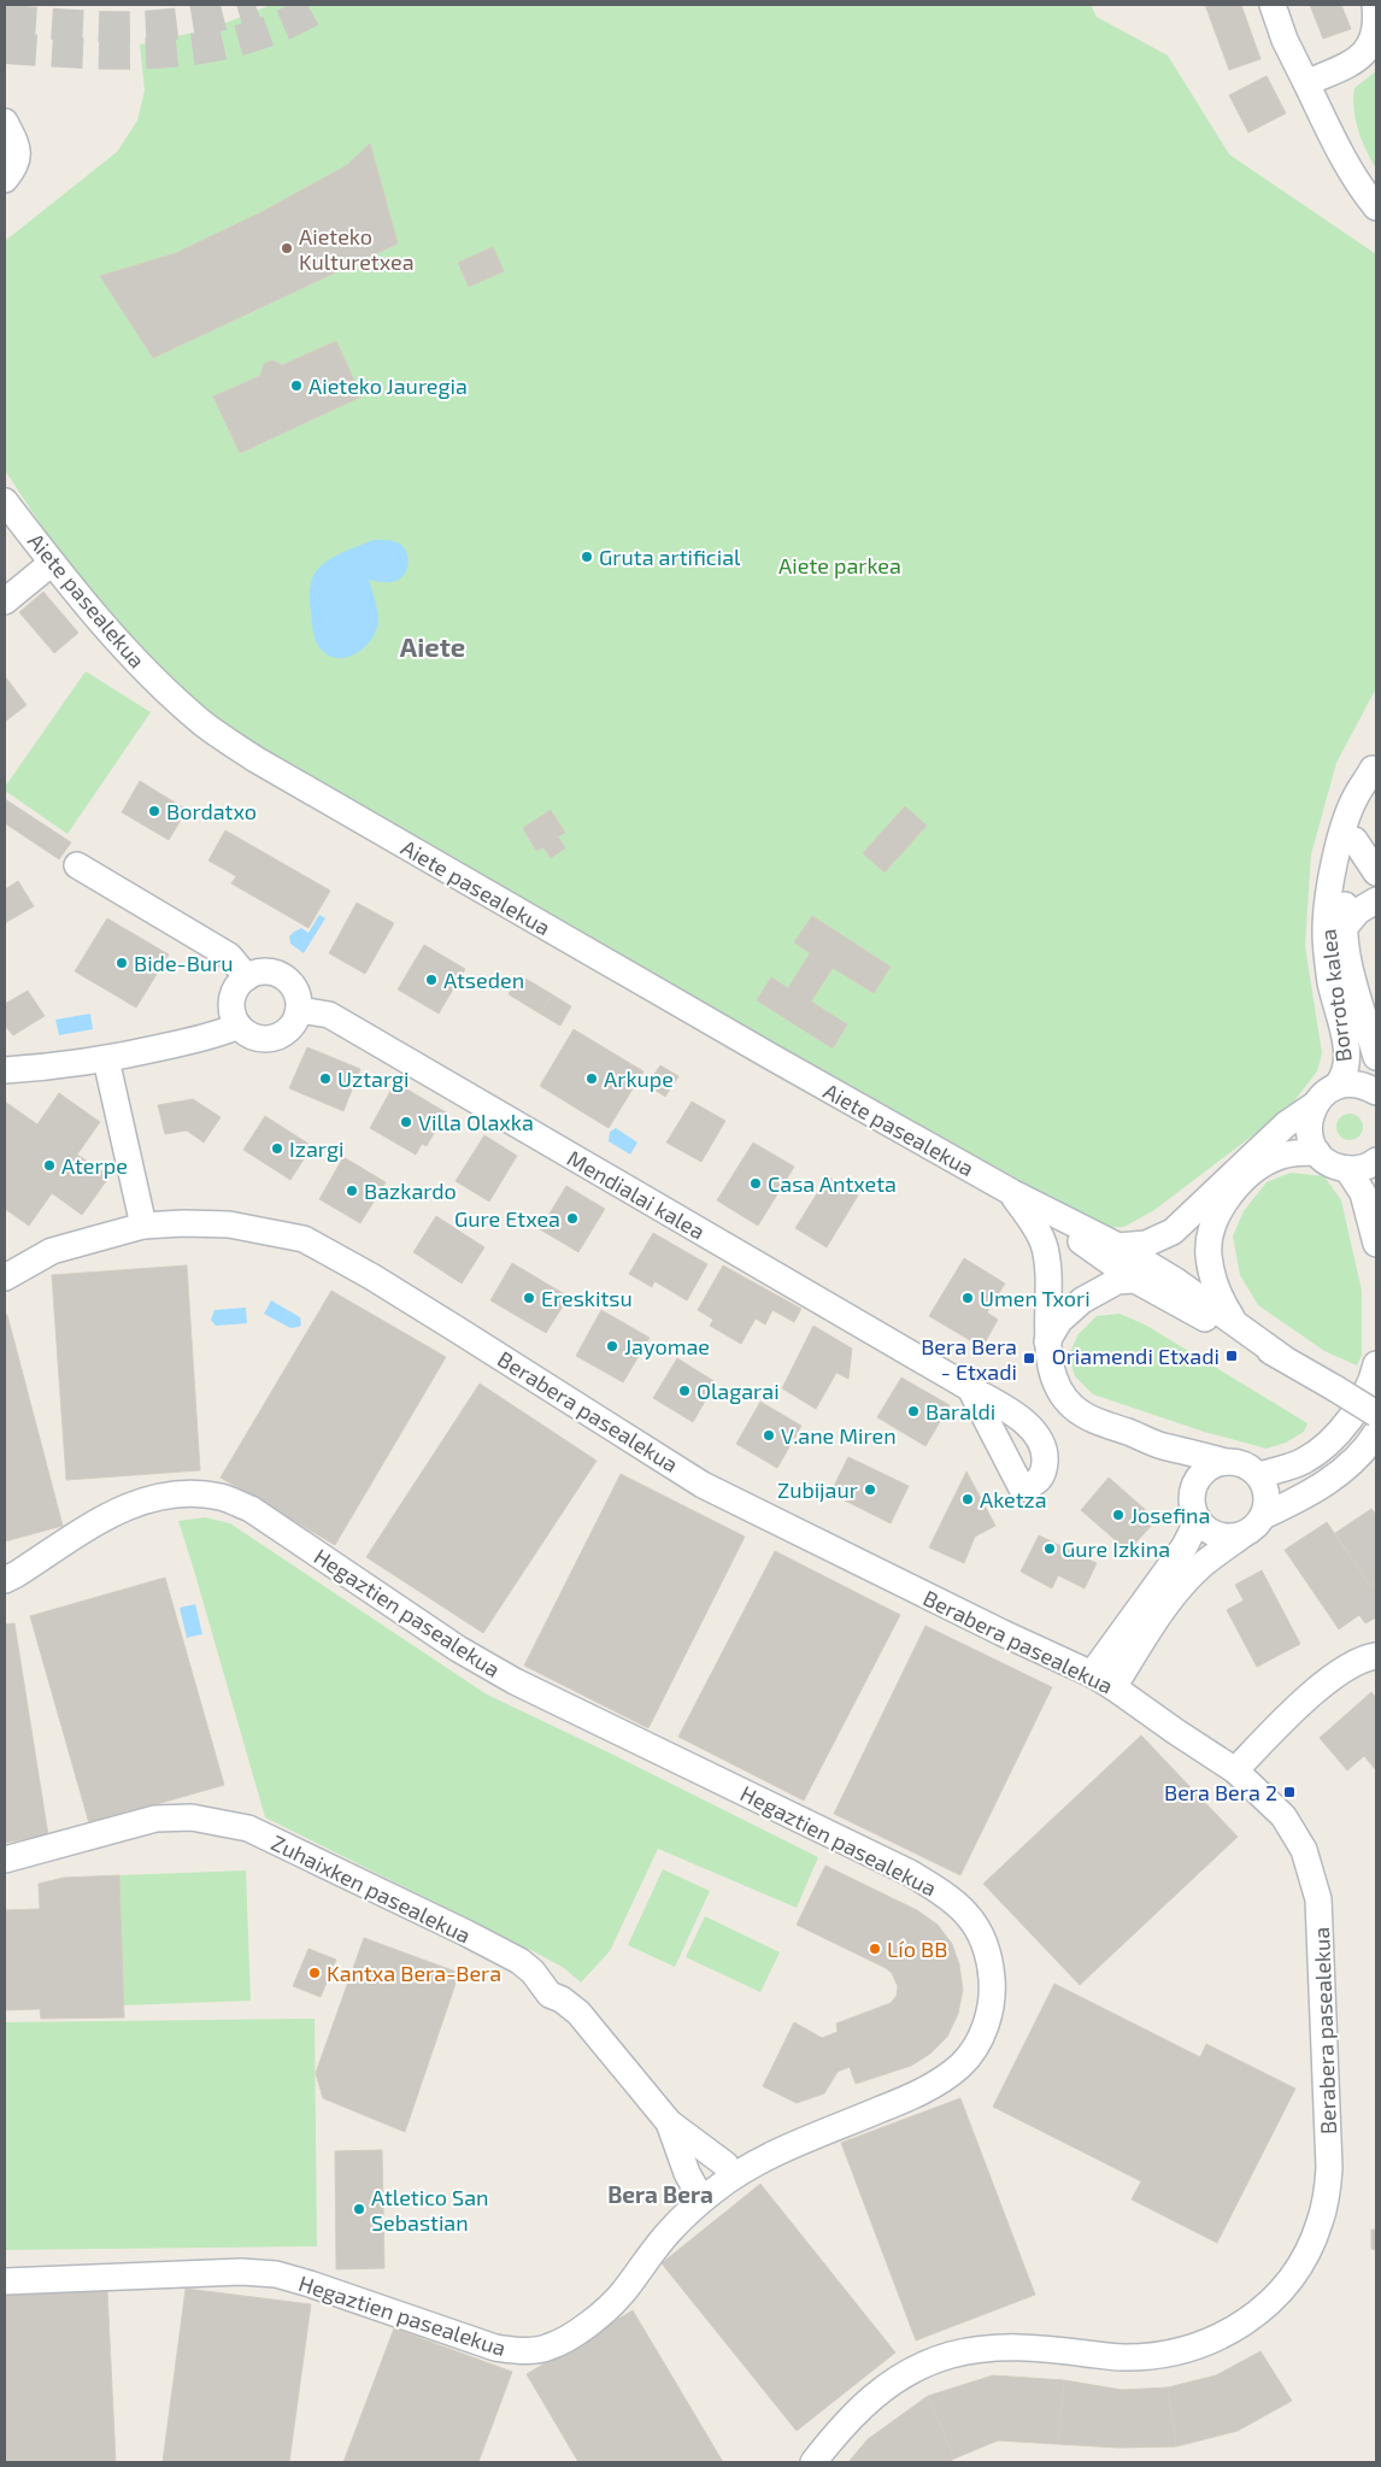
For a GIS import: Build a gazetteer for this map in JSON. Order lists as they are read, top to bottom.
{
  "streets": {
    "street": [
      "Aiete pasealekua",
      "Borroto kalea",
      "Mendialai kalea",
      "Berabera pasealekua",
      "Hegaztien pasealekua",
      "Zuhaixken pasealekua"
    ]
  },
  "crossings": [
    ["Hegaztien pasealekua", "Zuhaixken pasealekua"]
  ],
  "districts": ["Aiete", "Bera Bera"],
  "parks": ["Aiete parkea"],
  "places": {
    "other": [
      "Aieteko Kulturetxea",
      "Aieteko Jauregia",
      "Gruta artificial",
      "Bordatxo",
      "Bide-Buru",
      "Atseden",
      "Uztargi",
      "Arkupe",
      "Villa Olaxka",
      "Izargi",
      "Aterpe",
      "Casa Antxeta",
      "Bazkardo",
      "Gure Etxea",
      "Ereskitsu",
      "Umen Txori",
      "Jayomae",
      "Olagarai",
      "Baraldi",
      "V.ane Miren",
      "Zubijaur",
      "Aketza",
      "Josefina",
      "Gure Izkina",
      "Lío BB",
      "Kantxa Bera-Bera",
      "Atletico San Sebastian"
    ],
    "transit": ["Oriamendi Etxadi", "Bera Bera - Etxadi", "Bera Bera 2"]
  }
}
